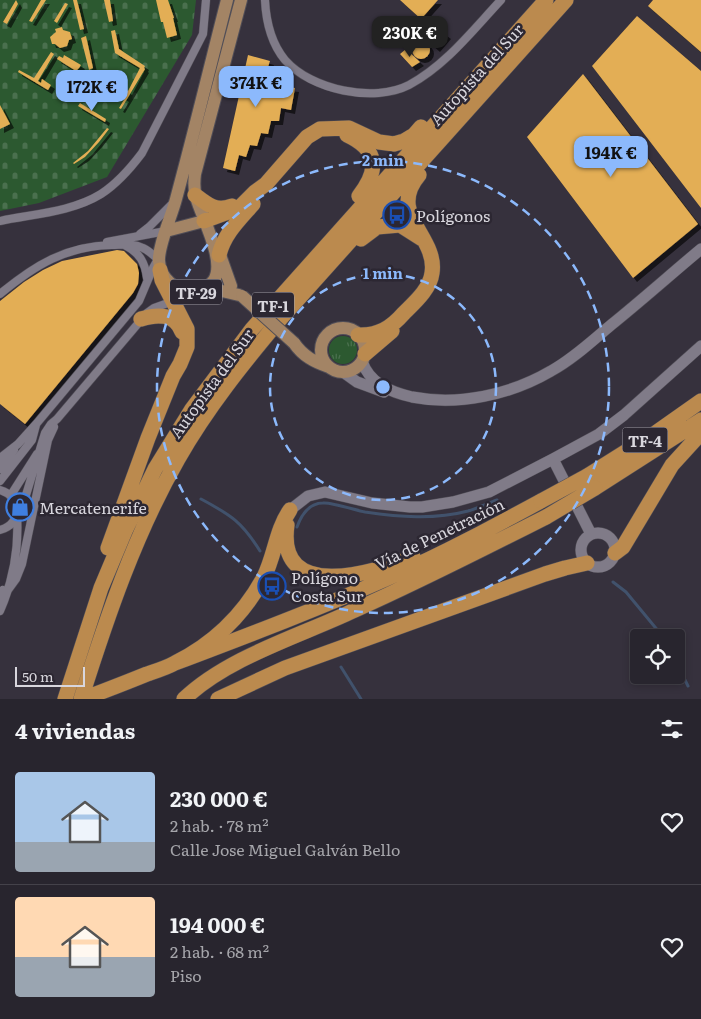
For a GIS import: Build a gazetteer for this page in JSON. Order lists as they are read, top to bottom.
{
  "streets": {
    "highway": [
      "Autopista del Sur",
      "TF-1",
      "TF-4",
      "Vía de Penetración"
    ],
    "main road": ["TF-29"]
  },
  "crossings": [
    ["Autopista del Sur", "TF-4"],
    ["TF-4", "Vía de Penetración"]
  ],
  "places": {
    "bus stop": ["Polígonos", "Polígono Costa Sur"],
    "shop": ["Mercatenerife"]
  },
  "scale_bar": "50 m",
  "page": {
    "price": [
      "230K €",
      "374K €",
      "172K €",
      "194K €"
    ],
    "scale": "50 m",
    "heading": "4 viviendas",
    "list": [
      {
        "name": "230 000 €",
        "note": "2 hab. · 78 m² · Calle Jose Miguel Galván Bello"
      },
      {
        "name": "194 000 €",
        "note": "2 hab. · 68 m² · Piso"
      }
    ]
  },
  "rings": ["2 min", "1 min"]
}
